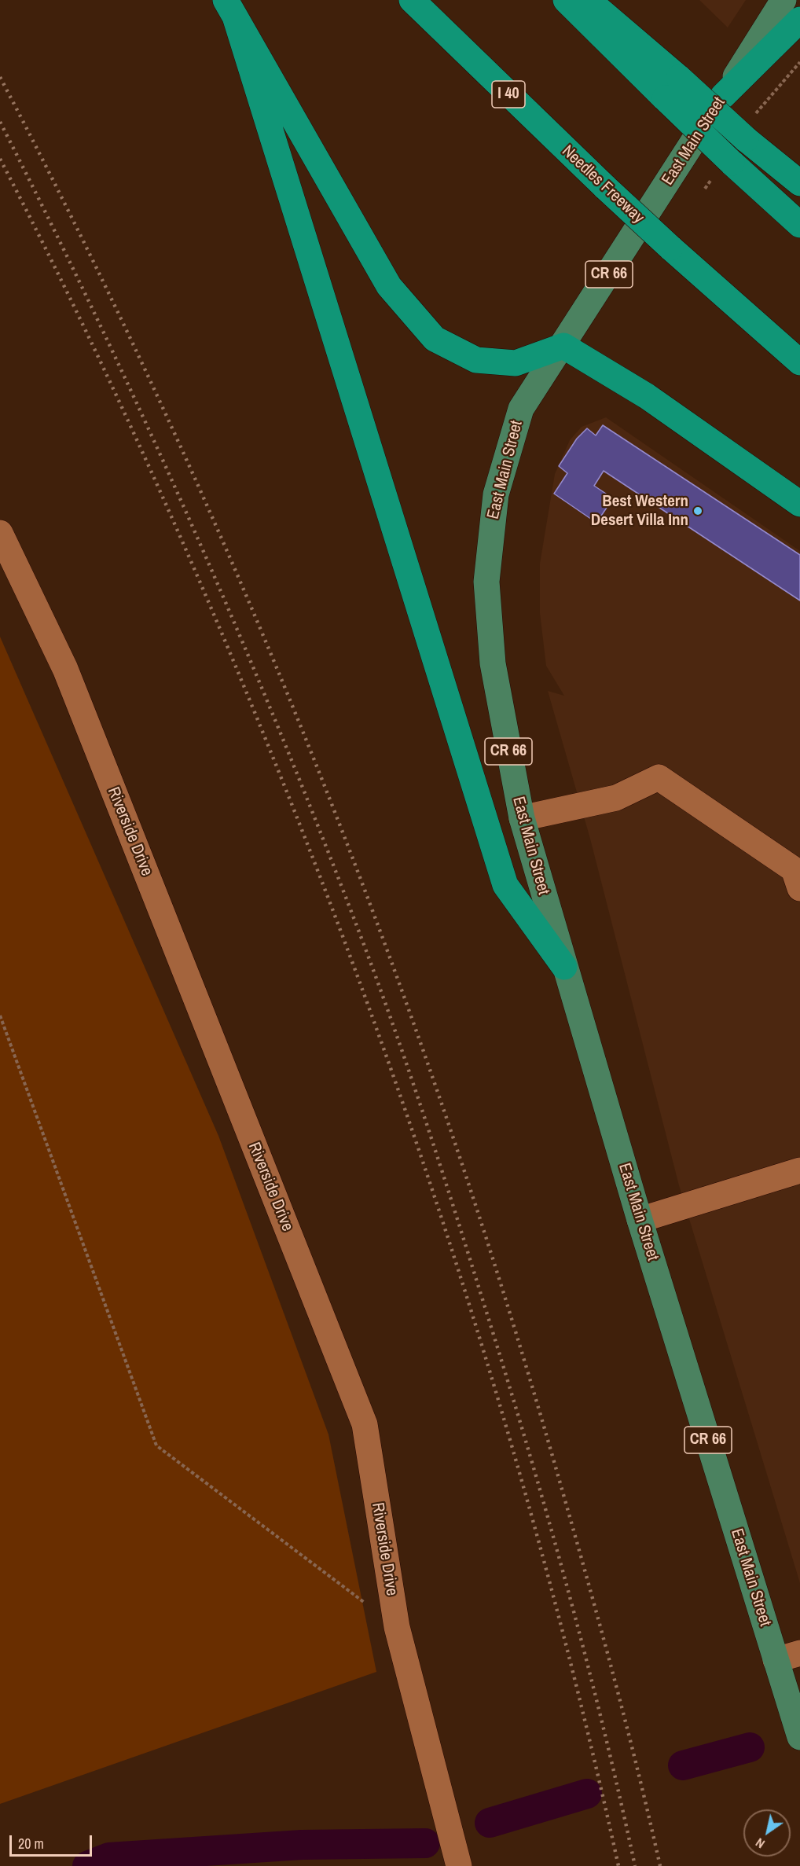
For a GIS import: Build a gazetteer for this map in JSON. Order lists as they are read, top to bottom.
{
  "streets": {
    "highway": ["I 40", "Needles Freeway"],
    "main road": ["East Main Street", "CR 66"],
    "street": ["Riverside Drive"]
  },
  "places": ["Best Western Desert Villa Inn"],
  "scale_bar": "20 m",
  "north": "bottom left"
}
